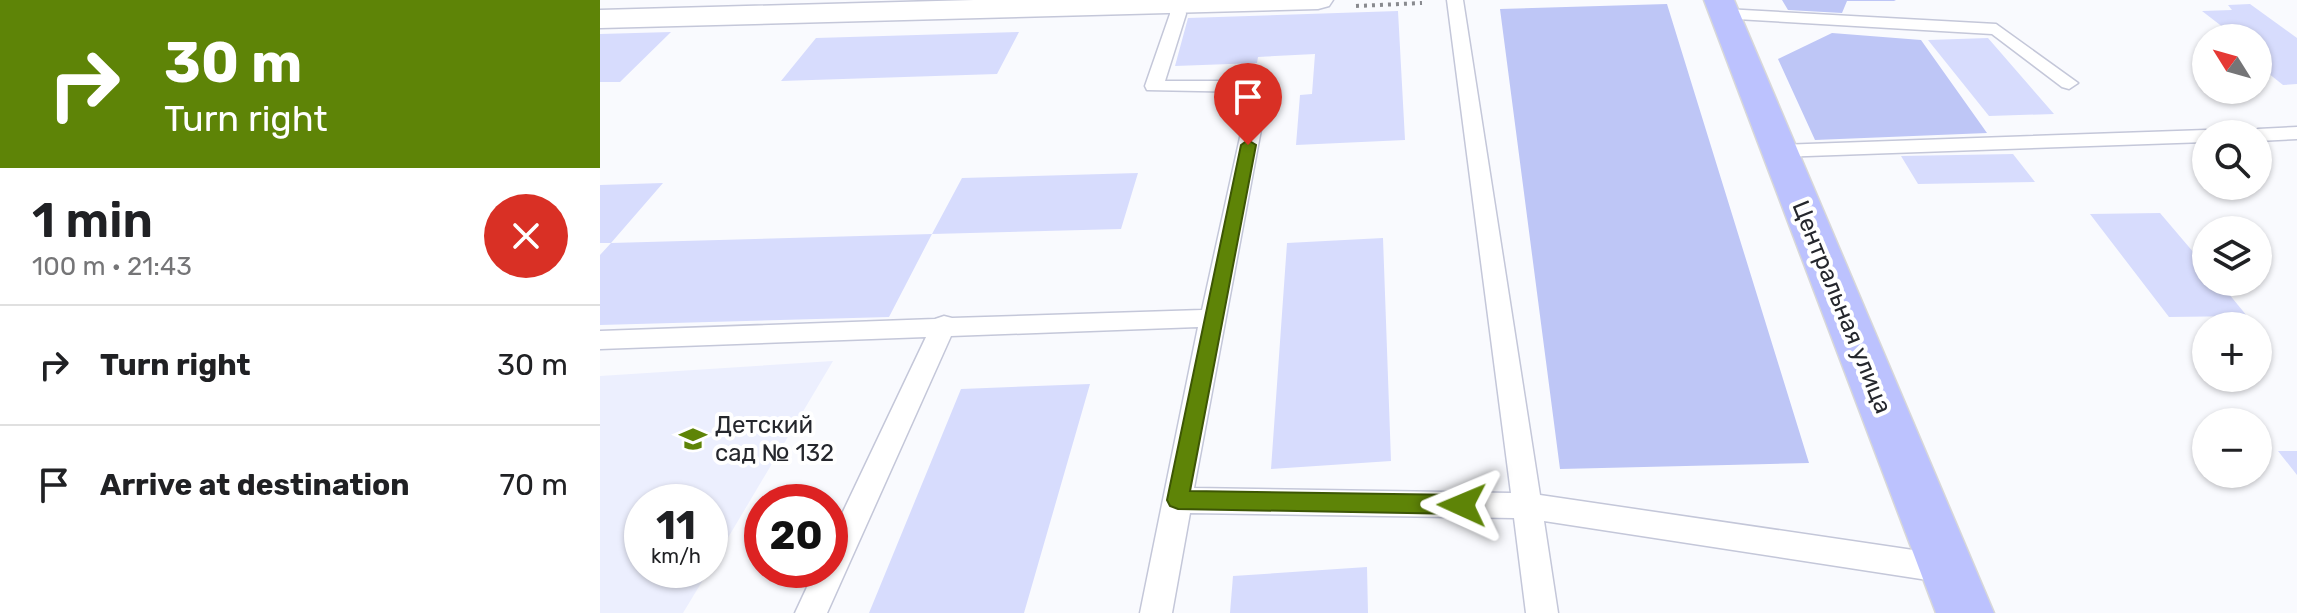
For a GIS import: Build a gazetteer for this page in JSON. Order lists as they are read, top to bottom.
{
  "streets": {
    "main road": ["Центральная улица"]
  },
  "places": {
    "school or university": ["Детский сад № 132"]
  },
  "north": "top left",
  "page": {
    "turn": ["30 m", "Turn right"],
    "map_buttons": ["+", "−"],
    "heading": ["1 min", "100 m · 21:43"],
    "list": [
      {
        "name": "Turn right",
        "value": "30 m"
      },
      {
        "name": "Arrive at destination",
        "value": "70 m"
      }
    ],
    "speed": "11 km/h",
    "limit": "20"
  }
}
